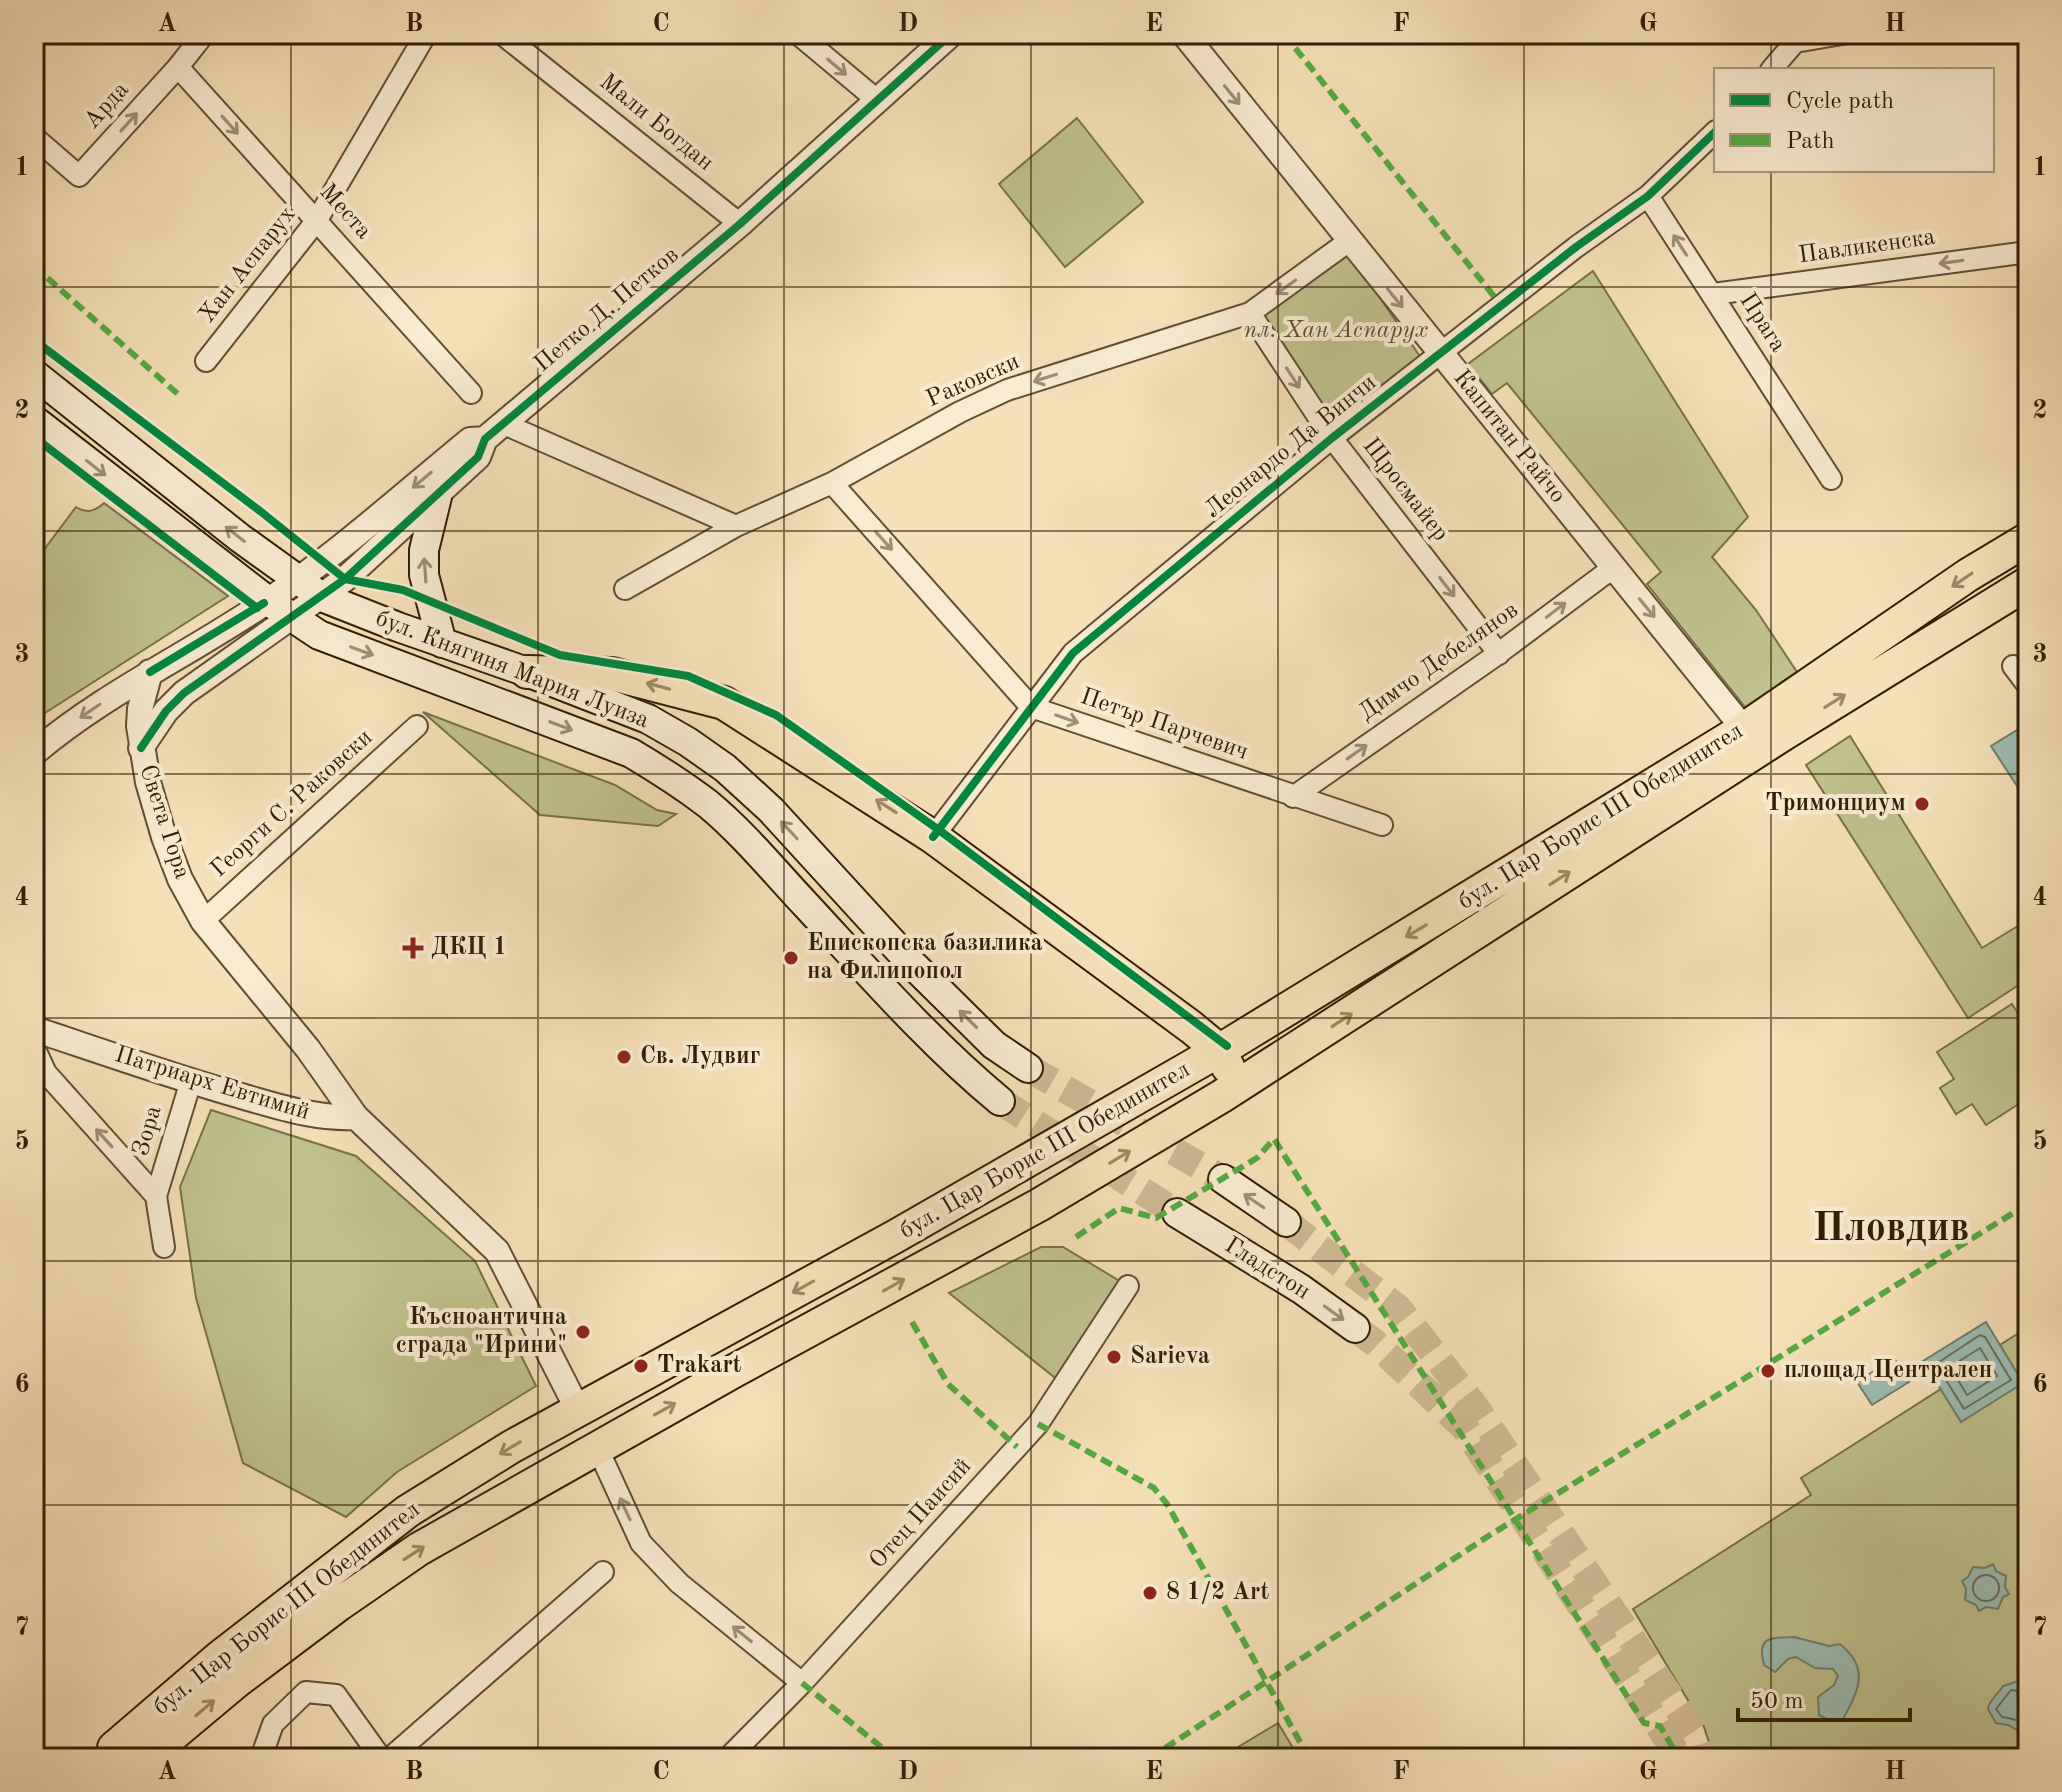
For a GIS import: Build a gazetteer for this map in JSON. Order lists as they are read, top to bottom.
{
  "streets": {
    "main road": ["бул. Княгиня Мария Луиза", "бул. Цар Борис III Обединител", "Гладстон"],
    "street": [
      "Арда",
      "Мали Богдан",
      "Места",
      "Павликенска",
      "Хан Аспарух",
      "Петко Д. Петков",
      "Прага",
      "Раковски",
      "Капитан Райчо",
      "Леонардо Да Винчи",
      "Щросмайер",
      "Димчо Дебелянов",
      "Петър Парчевич",
      "Георги С. Раковски",
      "Света Гора",
      "Патриарх Евтимий",
      "Зора",
      "Отец Паисий"
    ]
  },
  "crossings": [
    ["Арда", "Места"],
    ["Мали Богдан", "Петко Д. Петков"],
    ["Места", "Хан Аспарух"],
    ["Павликенска", "Прага"],
    ["Петко Д. Петков", "бул. Княгиня Мария Луиза"],
    ["Петко Д. Петков", "Света Гора"],
    ["Прага", "Леонардо Да Винчи"],
    ["Раковски", "Капитан Райчо"],
    ["Раковски", "Щросмайер"],
    ["Раковски", "Петър Парчевич"],
    ["Капитан Райчо", "Леонардо Да Винчи"],
    ["Капитан Райчо", "Димчо Дебелянов"],
    ["Капитан Райчо", "бул. Цар Борис III Обединител"],
    ["Леонардо Да Винчи", "Щросмайер"],
    ["Леонардо Да Винчи", "Петър Парчевич"],
    ["Щросмайер", "Димчо Дебелянов"],
    ["Димчо Дебелянов", "Петър Парчевич"],
    ["Георги С. Раковски", "Света Гора"],
    ["Света Гора", "Патриарх Евтимий"],
    ["Патриарх Евтимий", "Зора"]
  ],
  "one_way": [
    "Места",
    "Павликенска",
    "Раковски",
    "Капитан Райчо",
    "Щросмайер",
    "Димчо Дебелянов",
    "Петър Парчевич"
  ],
  "districts": ["Пловдив"],
  "parks": ["пл. Хан Аспарух"],
  "places": {
    "other": [
      "Тримонциум",
      "Епископска базилика на Филипопол",
      "Св. Лудвиг",
      "Късноантична сграда \"Ирини\"",
      "Sarieva",
      "Trakart",
      "площад Централен",
      "8 1/2 Art"
    ],
    "health": ["ДКЦ 1"]
  },
  "legend": ["Cycle path", "Path"],
  "scale_bar": "50 m",
  "grid": {
    "columns": [
      "A",
      "B",
      "C",
      "D",
      "E",
      "F",
      "G",
      "H"
    ],
    "rows": [
      "1",
      "2",
      "3",
      "4",
      "5",
      "6",
      "7"
    ]
  }
}
